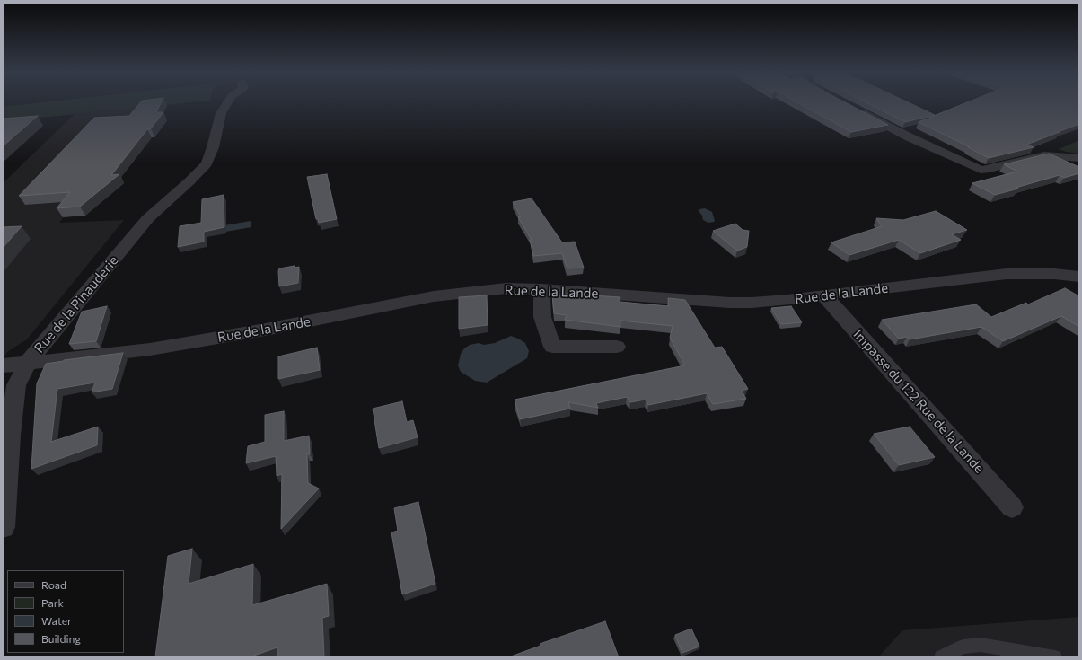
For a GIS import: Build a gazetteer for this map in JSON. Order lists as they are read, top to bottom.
{
  "streets": {
    "street": ["Rue de la Lande", "Rue de la Pinauderie", "Impasse du 122 Rue de la Lande"]
  },
  "crossings": [
    ["Rue de la Lande", "Rue de la Pinauderie"],
    ["Rue de la Lande", "Impasse du 122 Rue de la Lande"]
  ],
  "legend": [
    "Road",
    "Park",
    "Water",
    "Building"
  ]
}
